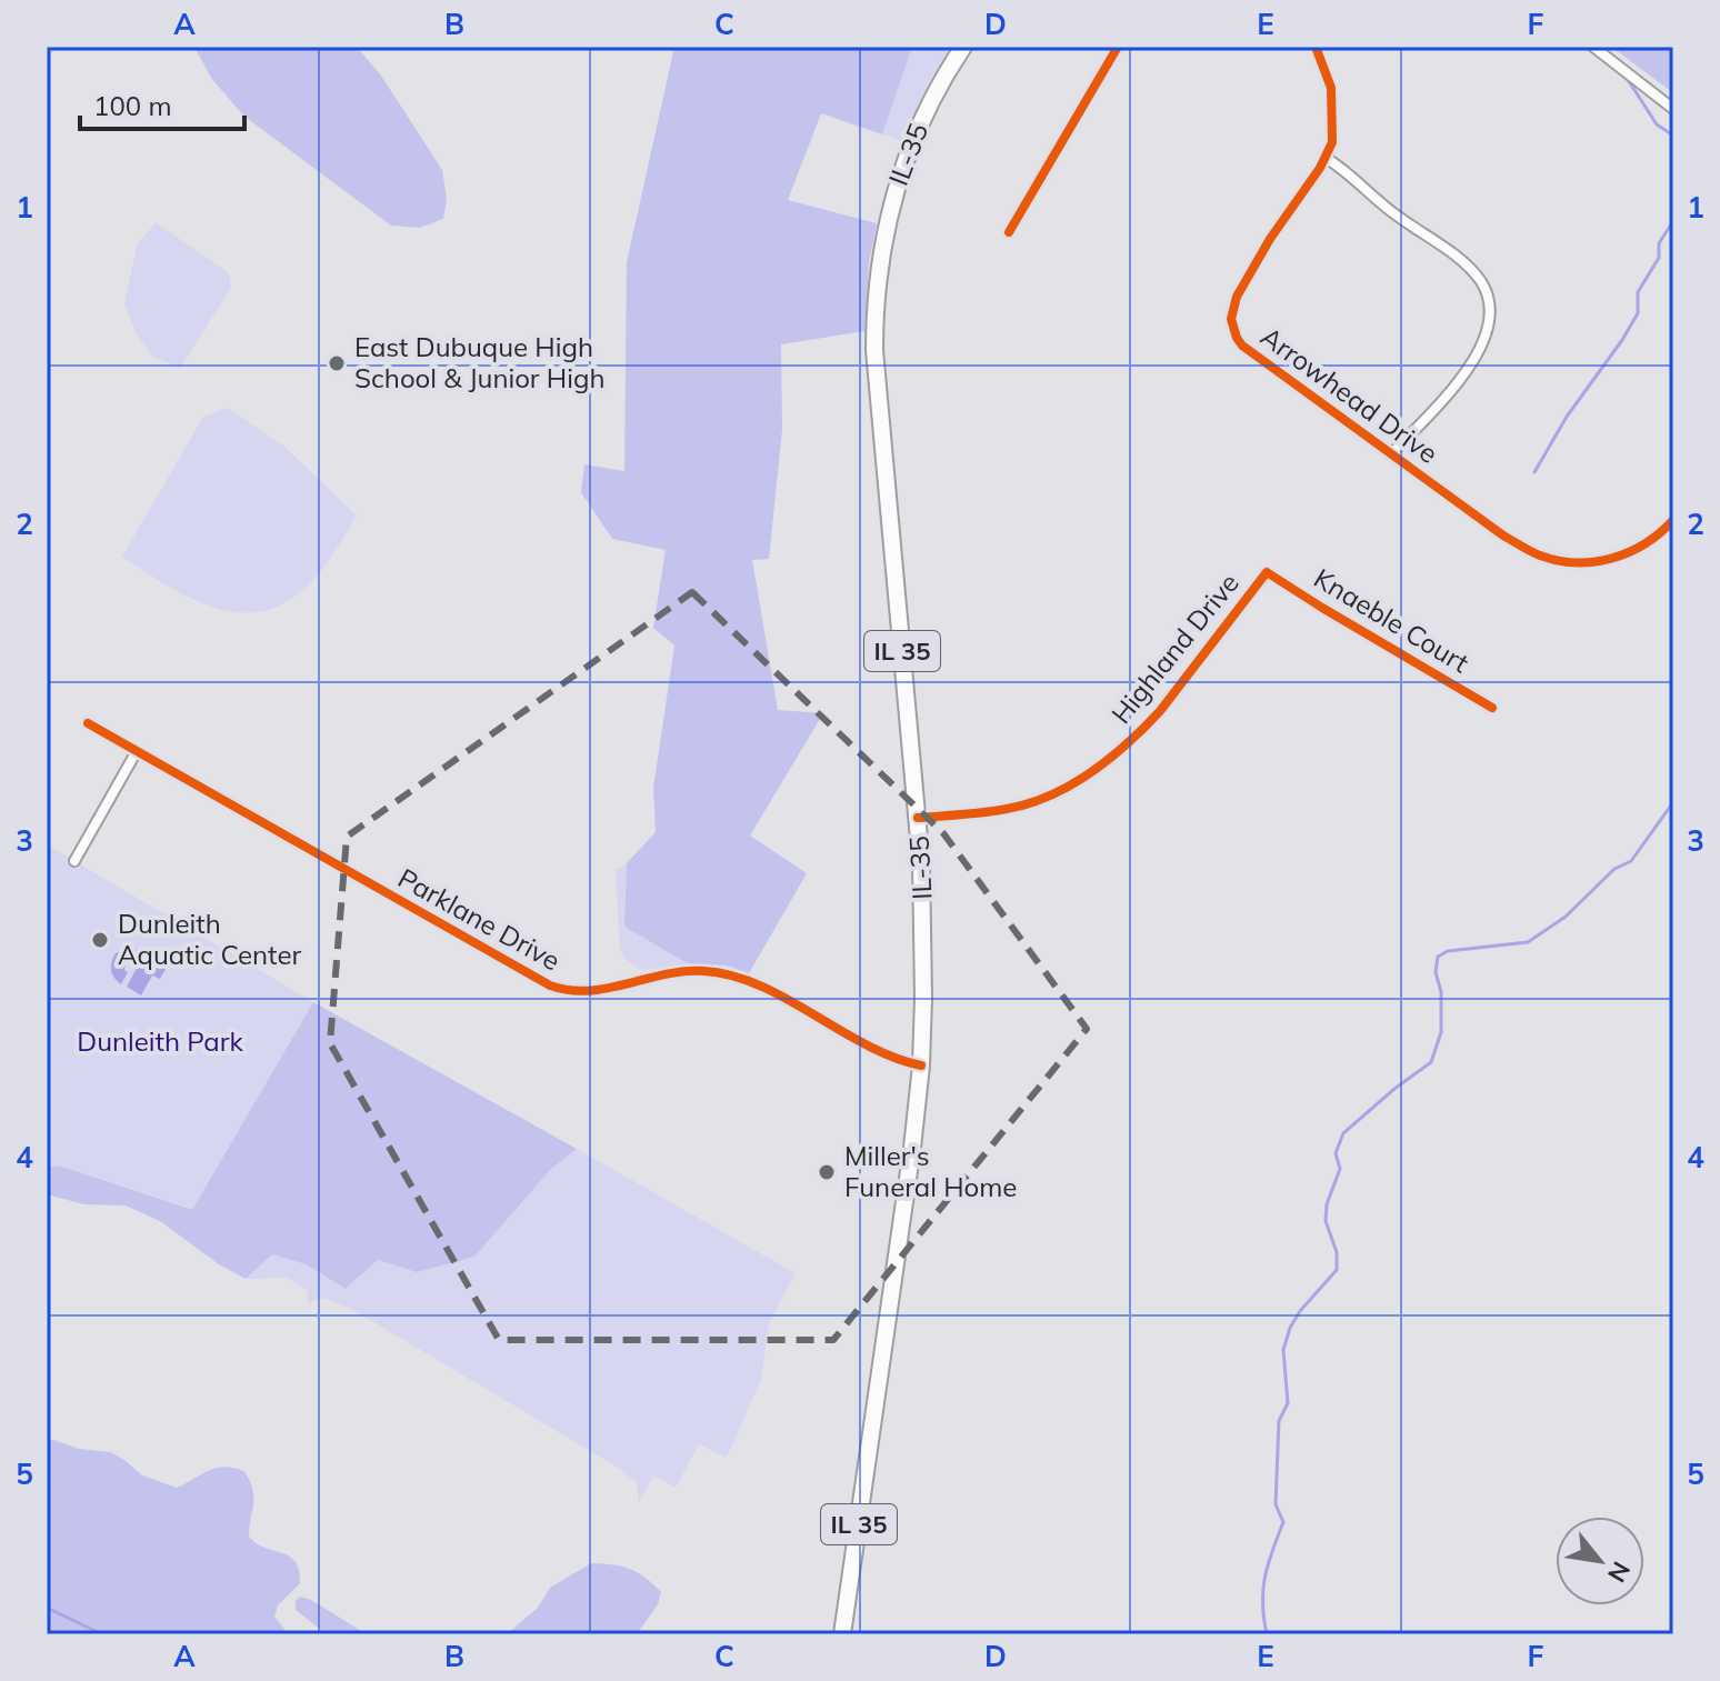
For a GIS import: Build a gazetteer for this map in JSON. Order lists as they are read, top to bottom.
{
  "streets": {
    "main road": ["IL-35", "IL 35"],
    "street": [
      "Arrowhead Drive",
      "Knaeble Court",
      "Highland Drive",
      "Parklane Drive"
    ]
  },
  "crossings": [
    ["IL-35", "Highland Drive"],
    ["IL-35", "Parklane Drive"],
    ["Knaeble Court", "Highland Drive"]
  ],
  "parks": ["Dunleith Park"],
  "places": ["East Dubuque High School & Junior High", "Dunleith Aquatic Center", "Miller's Funeral Home"],
  "scale_bar": "100 m",
  "north": "bottom right",
  "grid": {
    "columns": [
      "A",
      "B",
      "C",
      "D",
      "E",
      "F"
    ],
    "rows": [
      "1",
      "2",
      "3",
      "4",
      "5"
    ]
  }
}
